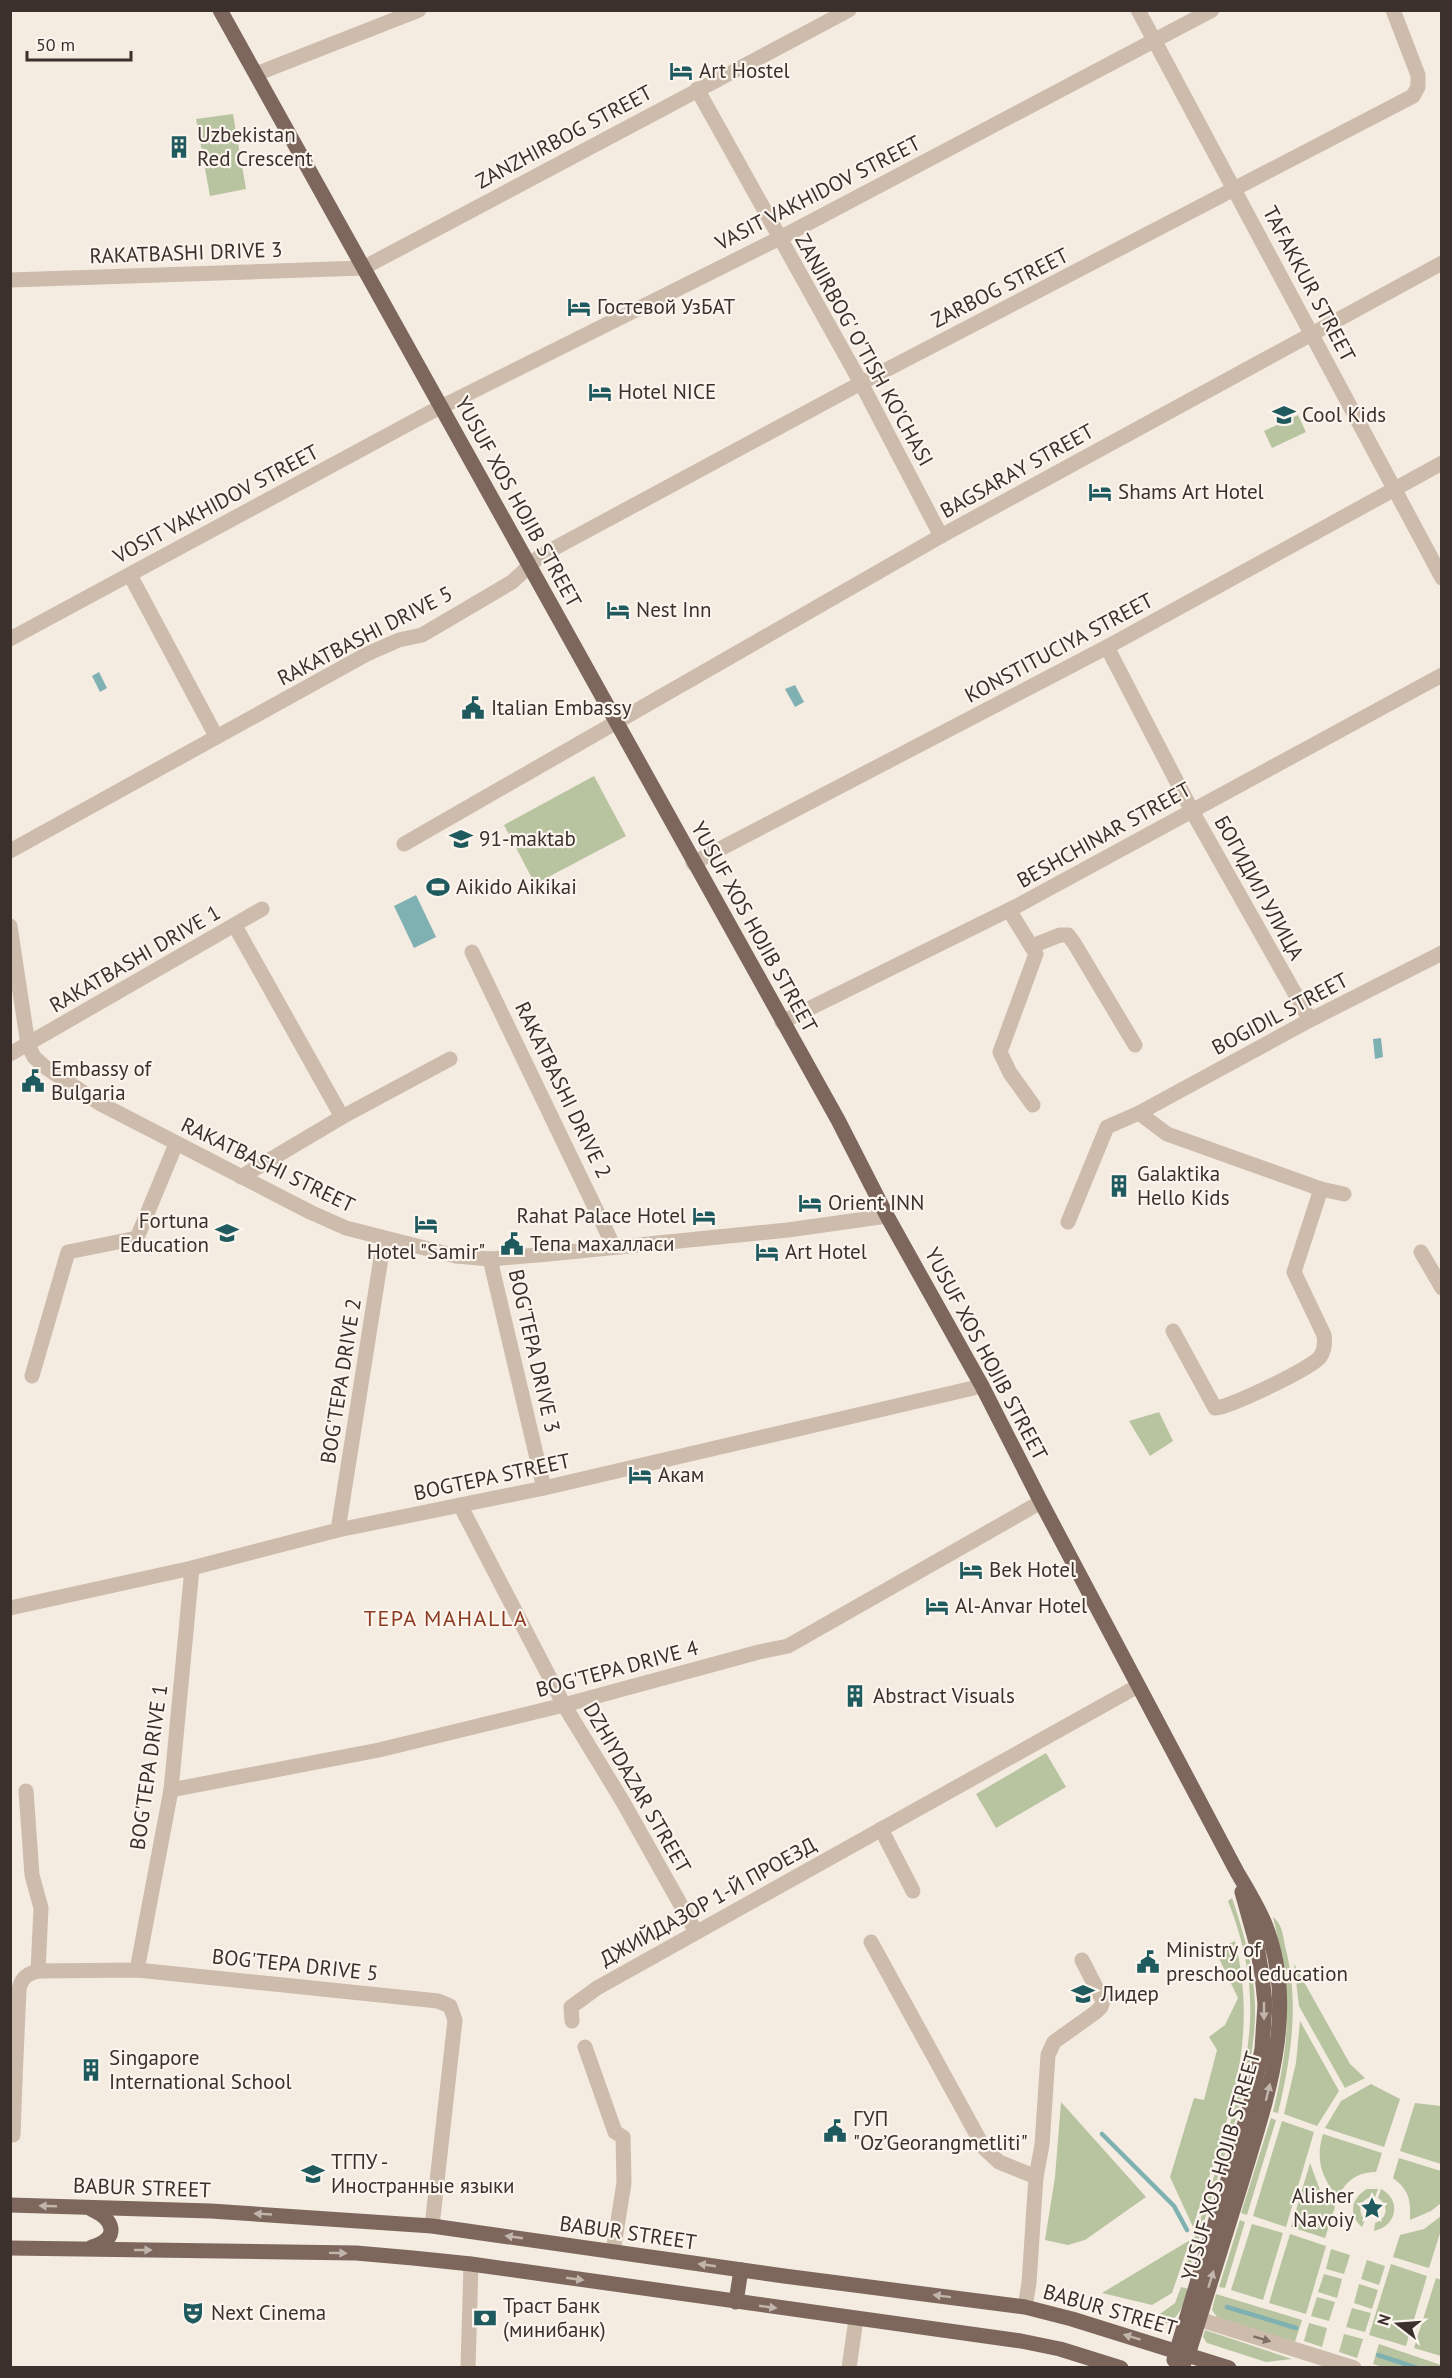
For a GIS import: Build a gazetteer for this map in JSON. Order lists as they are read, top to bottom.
{
  "streets": {
    "main road": ["YUSUF XOS HOJIB STREET", "BABUR STREET"],
    "street": [
      "ZANZHIRBOG STREET",
      "VASIT VAKHIDOV STREET",
      "RAKATBASHI DRIVE 3",
      "TAFAKKUR STREET",
      "ZARBOG STREET",
      "ZANJIRBOG' O'TISH KO'CHASI",
      "BAGSARАY STREET",
      "VOSIT VAKHIDOV STREET",
      "RAKATBASHI DRIVE 5",
      "KONSTITUCIYA STREET",
      "BESHCHINAR STREET",
      "БОГИДИЛ УЛИЦА",
      "RAKATBASHI DRIVE 1",
      "BOGIDIL STREET",
      "RAKATBASHI DRIVE 2",
      "RAKATBASHI STREET",
      "BOG'TEPA DRIVE 3",
      "BOG'TEPA DRIVE 2",
      "BOGTEPA STREET",
      "BOG'TEPA DRIVE 4",
      "BOG'TEPA DRIVE 1",
      "DZHIYDAZAR STREET",
      "ДЖИЙДАЗОР 1-Й ПРОЕЗД",
      "BOG'TEPA DRIVE 5"
    ]
  },
  "crossings": [
    ["ZANZHIRBOG STREET", "RAKATBASHI DRIVE 3"],
    ["ZANZHIRBOG STREET", "ZANJIRBOG' O'TISH KO'CHASI"],
    ["ZANZHIRBOG STREET", "YUSUF XOS HOJIB STREET"],
    ["VASIT VAKHIDOV STREET", "TAFAKKUR STREET"],
    ["VASIT VAKHIDOV STREET", "ZANJIRBOG' O'TISH KO'CHASI"],
    ["VASIT VAKHIDOV STREET", "YUSUF XOS HOJIB STREET"],
    ["VASIT VAKHIDOV STREET", "VOSIT VAKHIDOV STREET"],
    ["RAKATBASHI DRIVE 3", "YUSUF XOS HOJIB STREET"],
    ["TAFAKKUR STREET", "ZARBOG STREET"],
    ["TAFAKKUR STREET", "BAGSARАY STREET"],
    ["TAFAKKUR STREET", "KONSTITUCIYA STREET"],
    ["ZARBOG STREET", "ZANJIRBOG' O'TISH KO'CHASI"],
    ["ZARBOG STREET", "YUSUF XOS HOJIB STREET"],
    ["ZARBOG STREET", "RAKATBASHI DRIVE 5"],
    ["ZANJIRBOG' O'TISH KO'CHASI", "BAGSARАY STREET"],
    ["BAGSARАY STREET", "YUSUF XOS HOJIB STREET"],
    ["YUSUF XOS HOJIB STREET", "VOSIT VAKHIDOV STREET"],
    ["YUSUF XOS HOJIB STREET", "RAKATBASHI DRIVE 5"],
    ["YUSUF XOS HOJIB STREET", "KONSTITUCIYA STREET"],
    ["YUSUF XOS HOJIB STREET", "BESHCHINAR STREET"],
    ["YUSUF XOS HOJIB STREET", "RAKATBASHI STREET"],
    ["YUSUF XOS HOJIB STREET", "BOGTEPA STREET"],
    ["YUSUF XOS HOJIB STREET", "BOG'TEPA DRIVE 4"],
    ["YUSUF XOS HOJIB STREET", "ДЖИЙДАЗОР 1-Й ПРОЕЗД"],
    ["YUSUF XOS HOJIB STREET", "BABUR STREET"],
    ["KONSTITUCIYA STREET", "БОГИДИЛ УЛИЦА"],
    ["BESHCHINAR STREET", "БОГИДИЛ УЛИЦА"],
    ["БОГИДИЛ УЛИЦА", "BOGIDIL STREET"],
    ["RAKATBASHI DRIVE 1", "RAKATBASHI STREET"],
    ["RAKATBASHI DRIVE 2", "RAKATBASHI STREET"],
    ["RAKATBASHI STREET", "BOG'TEPA DRIVE 3"],
    ["RAKATBASHI STREET", "BOG'TEPA DRIVE 2"],
    ["BOG'TEPA DRIVE 3", "BOGTEPA STREET"],
    ["BOG'TEPA DRIVE 2", "BOGTEPA STREET"],
    ["BOGTEPA STREET", "BOG'TEPA DRIVE 1"],
    ["BOGTEPA STREET", "DZHIYDAZAR STREET"],
    ["BOG'TEPA DRIVE 4", "BOG'TEPA DRIVE 1"],
    ["BOG'TEPA DRIVE 4", "DZHIYDAZAR STREET"],
    ["BOG'TEPA DRIVE 1", "BOG'TEPA DRIVE 5"],
    ["DZHIYDAZAR STREET", "ДЖИЙДАЗОР 1-Й ПРОЕЗД"],
    ["BOG'TEPA DRIVE 5", "BABUR STREET"]
  ],
  "districts": ["TEPA MAHALLA"],
  "places": {
    "hotel": [
      "Art Hostel",
      "Гостевой УзБАТ",
      "Hotel NICE",
      "Shams Art Hotel",
      "Nest Inn",
      "Orient INN",
      "Rahat Palace Hotel",
      "Hotel \"Samir\"",
      "Art Hotel",
      "Акам",
      "Bek Hotel",
      "Al-Anvar Hotel"
    ],
    "building": [
      "Uzbekistan Red Crescent",
      "Galaktika Hello Kids",
      "Abstract Visuals",
      "Singapore International School"
    ],
    "school or university": [
      "Cool Kids",
      "91-maktab",
      "Fortuna Education",
      "Лидер",
      "ТГПУ - Иностранные языки"
    ],
    "public building": [
      "Italian Embassy",
      "Embassy of Bulgaria",
      "Тепа махалласи",
      "Ministry of preschool education",
      "ГУП \"Oz’Georangmetliti\""
    ],
    "sports": ["Aikido Aikikai"],
    "place": ["Alisher Navoiy"],
    "theatre": ["Next Cinema"],
    "bank": ["Траст Банк (минибанк)"]
  },
  "scale_bar": "50 m",
  "north": "left"
}
